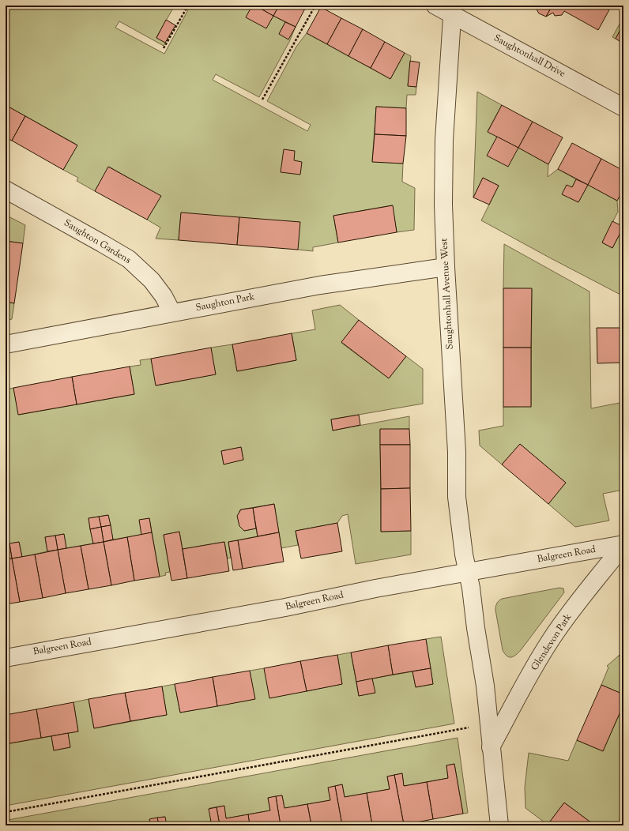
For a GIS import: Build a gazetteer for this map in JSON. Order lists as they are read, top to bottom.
{
  "streets": {
    "street": [
      "Saughtonhall Drive",
      "Saughton Gardens",
      "Saughtonhall Avenue West",
      "Saughton Park",
      "Balgreen Road",
      "Glendevon Park"
    ]
  },
  "crossings": [
    ["Saughtonhall Drive", "Saughtonhall Avenue West"],
    ["Saughton Gardens", "Saughton Park"],
    ["Saughtonhall Avenue West", "Saughton Park"],
    ["Saughtonhall Avenue West", "Balgreen Road"],
    ["Balgreen Road", "Glendevon Park"]
  ]
}
